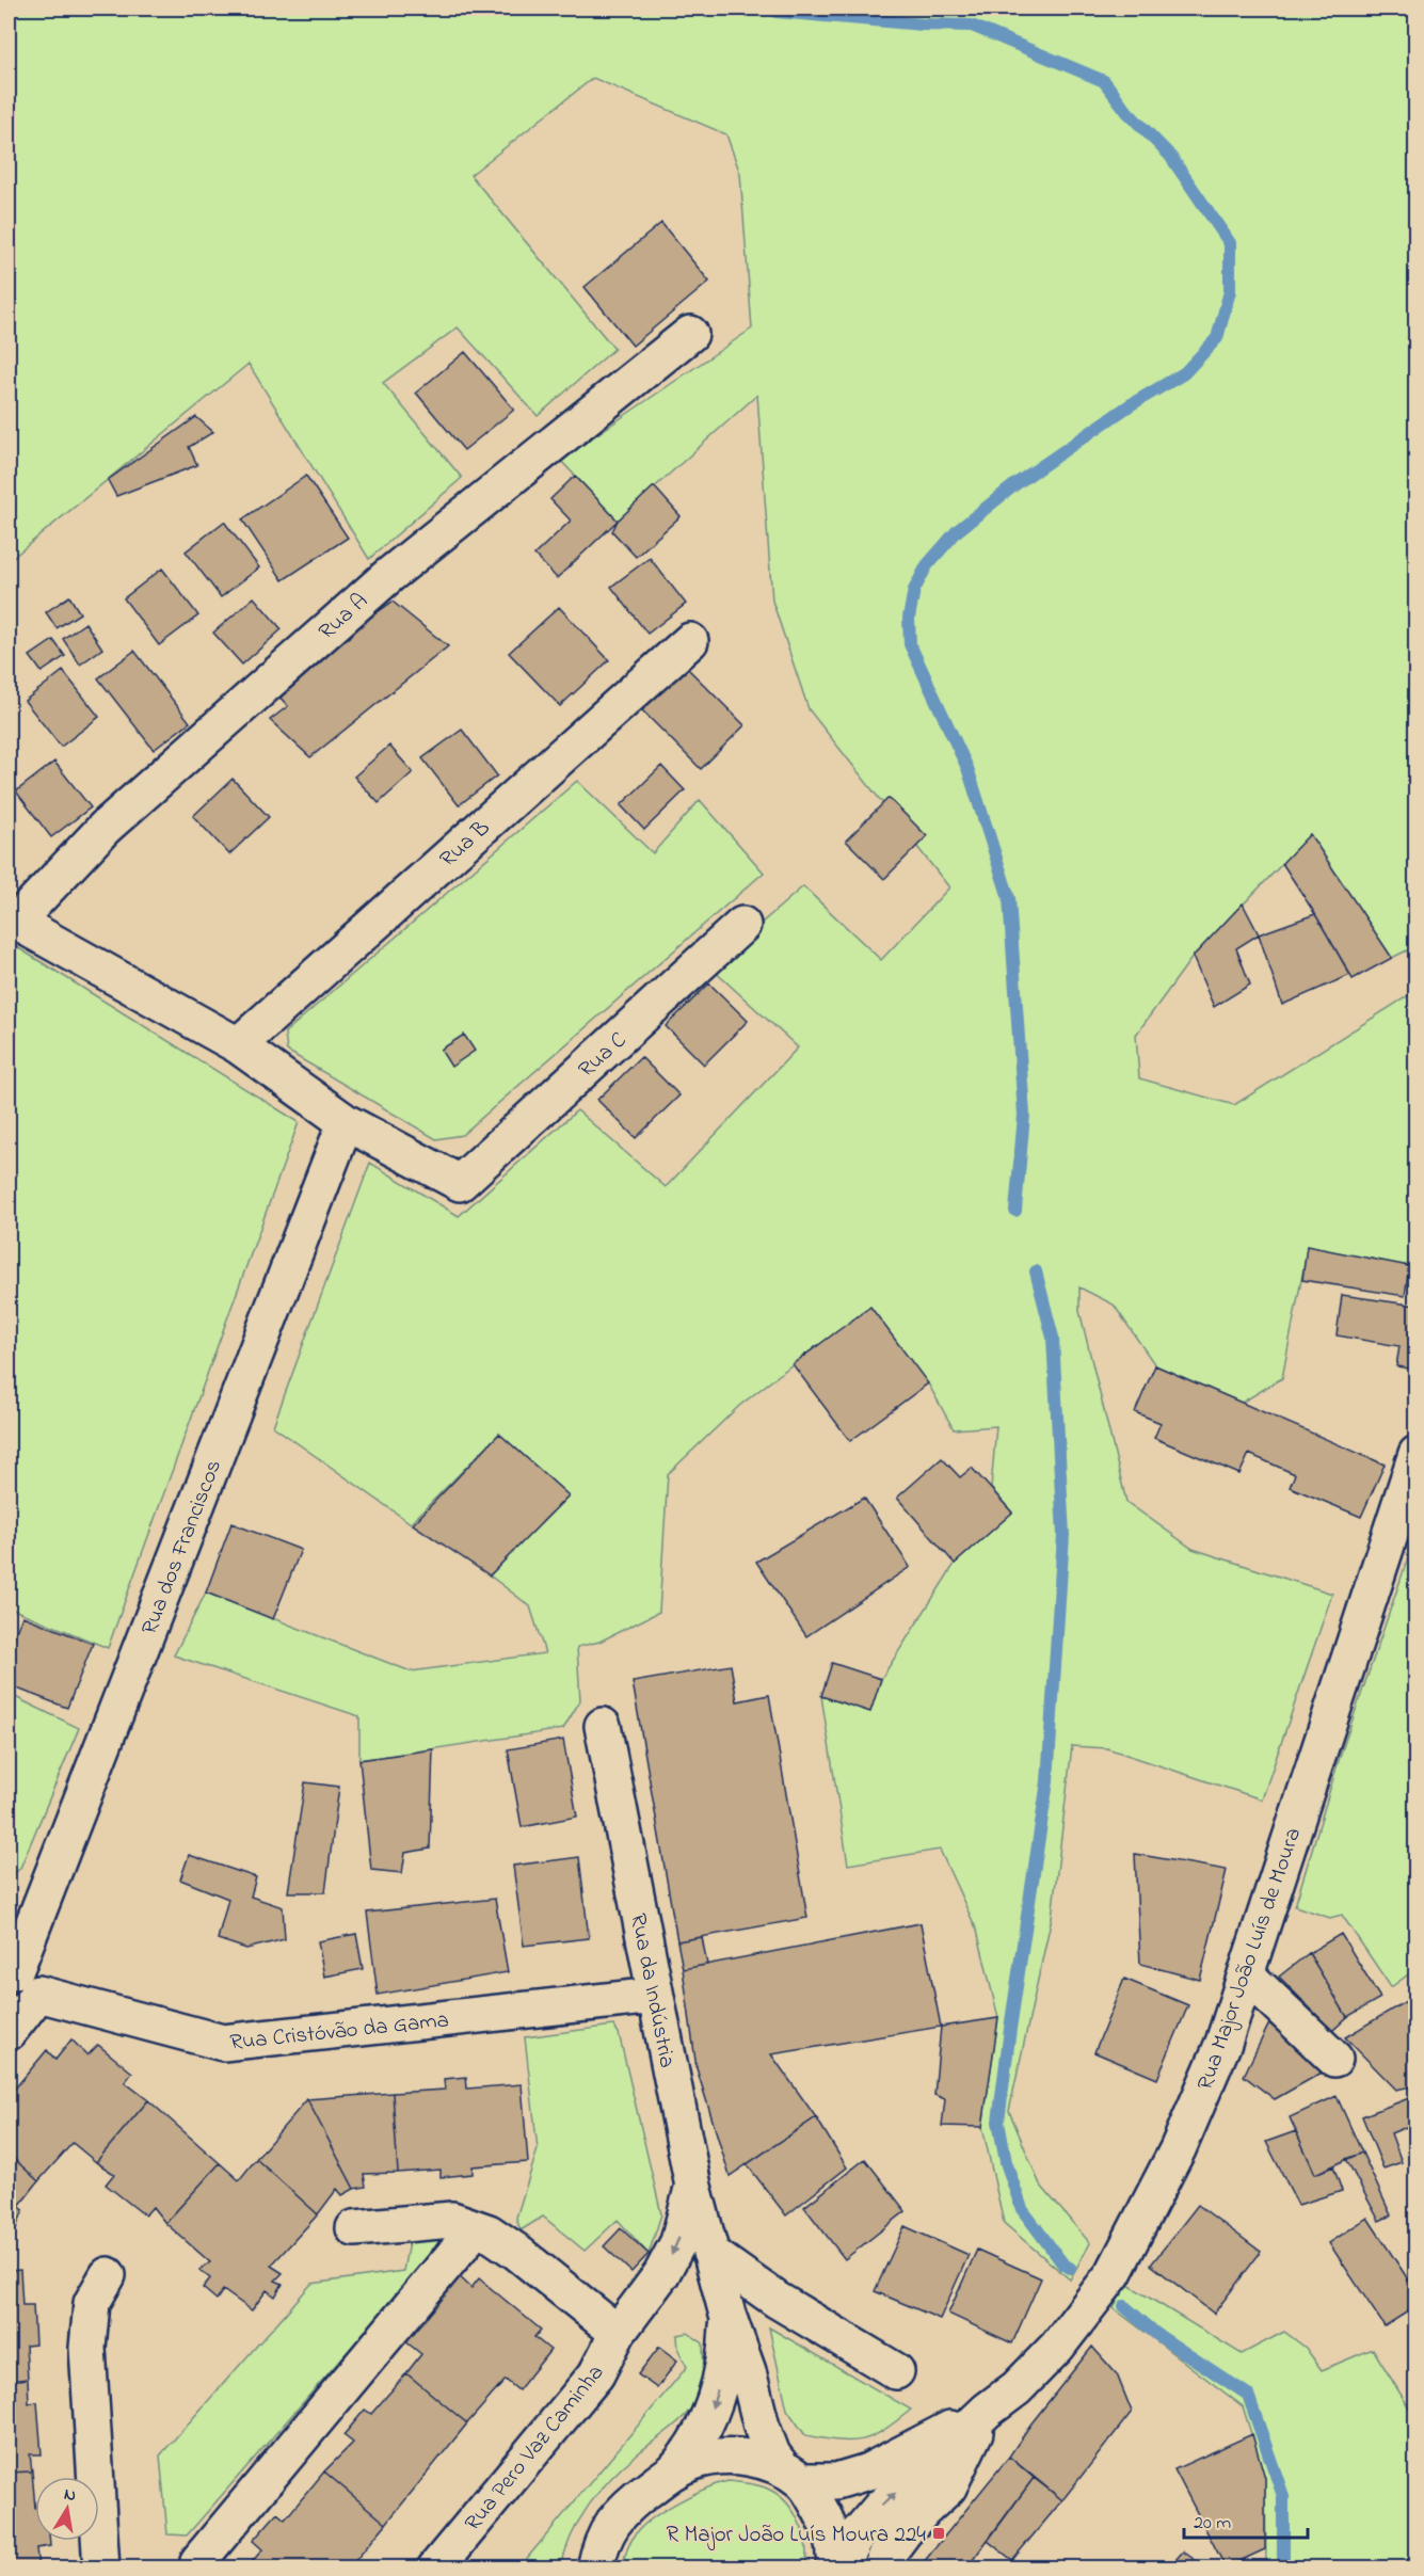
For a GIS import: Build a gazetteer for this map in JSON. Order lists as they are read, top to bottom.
{
  "streets": {
    "street": [
      "Rua A",
      "Rua B",
      "Rua C",
      "Rua dos Franciscos",
      "Rua Major João Luís de Moura",
      "Rua da Indústria",
      "Rua Cristóvão da Gama",
      "Rua Pero Vaz Caminha"
    ]
  },
  "crossings": [
    ["Rua A", "Rua B"],
    ["Rua C", "Rua dos Franciscos"],
    ["Rua dos Franciscos", "Rua Cristóvão da Gama"],
    ["Rua Major João Luís de Moura", "Rua da Indústria"],
    ["Rua da Indústria", "Rua Cristóvão da Gama"],
    ["Rua da Indústria", "Rua Pero Vaz Caminha"]
  ],
  "one_way": ["Rua Pero Vaz Caminha"],
  "places": {
    "transit": ["R Major João Luís Moura 224"]
  },
  "scale_bar": "20 m",
  "north": "top"
}
